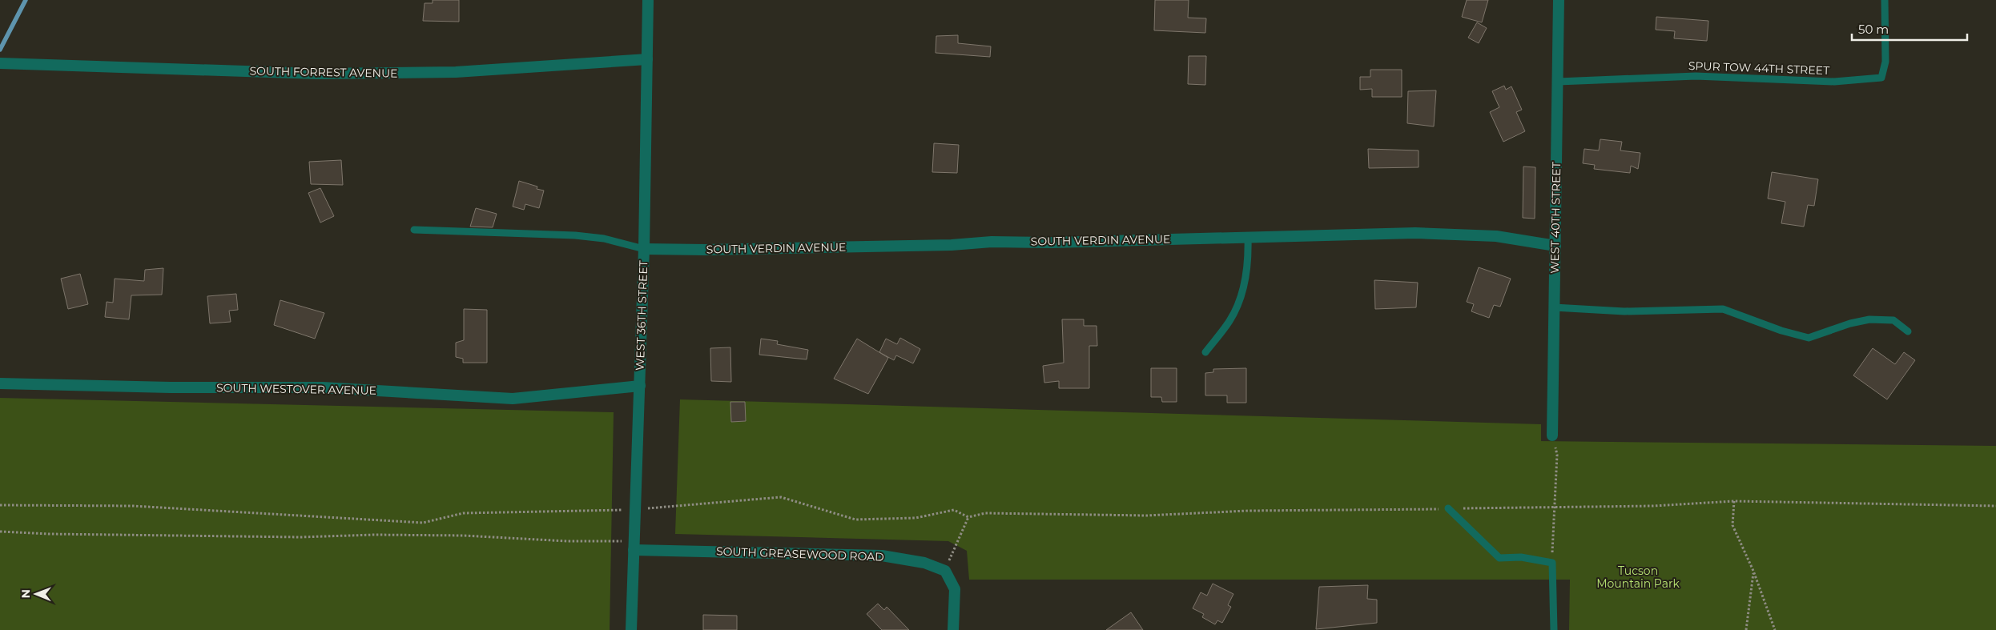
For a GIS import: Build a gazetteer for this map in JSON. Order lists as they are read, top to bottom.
{
  "streets": {
    "street": [
      "SOUTH FORREST AVENUE",
      "WEST 40TH STREET",
      "SOUTH VERDIN AVENUE",
      "WEST 36TH STREET",
      "SOUTH WESTOVER AVENUE",
      "SOUTH GREASEWOOD ROAD"
    ],
    "lane": ["SPUR TOW 44TH STREET"]
  },
  "crossings": [
    ["SPUR TOW 44TH STREET", "WEST 40TH STREET"],
    ["SOUTH FORREST AVENUE", "WEST 36TH STREET"],
    ["WEST 40TH STREET", "SOUTH VERDIN AVENUE"],
    ["SOUTH VERDIN AVENUE", "WEST 36TH STREET"],
    ["WEST 36TH STREET", "SOUTH WESTOVER AVENUE"],
    ["WEST 36TH STREET", "SOUTH GREASEWOOD ROAD"]
  ],
  "parks": ["Tucson Mountain Park"],
  "scale_bar": "50 m",
  "north": "left"
}
